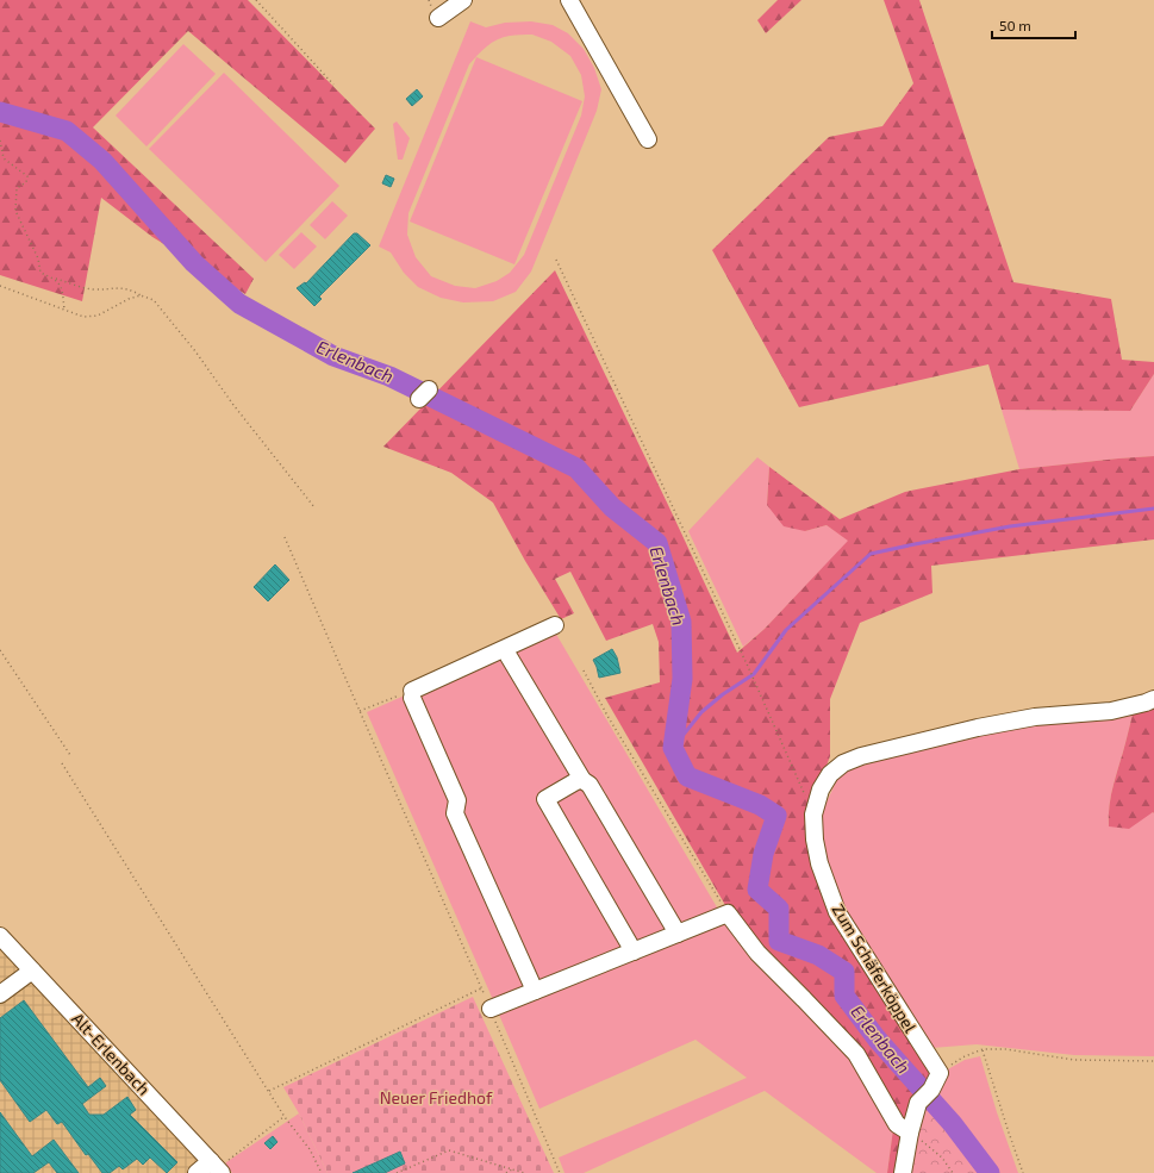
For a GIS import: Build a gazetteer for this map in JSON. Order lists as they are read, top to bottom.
{
  "streets": {
    "street": ["Zum Schäferköppel", "Alt-Erlenbach"]
  },
  "water": ["Erlenbach"],
  "parks": ["Neuer Friedhof"],
  "scale_bar": "50 m"
}
